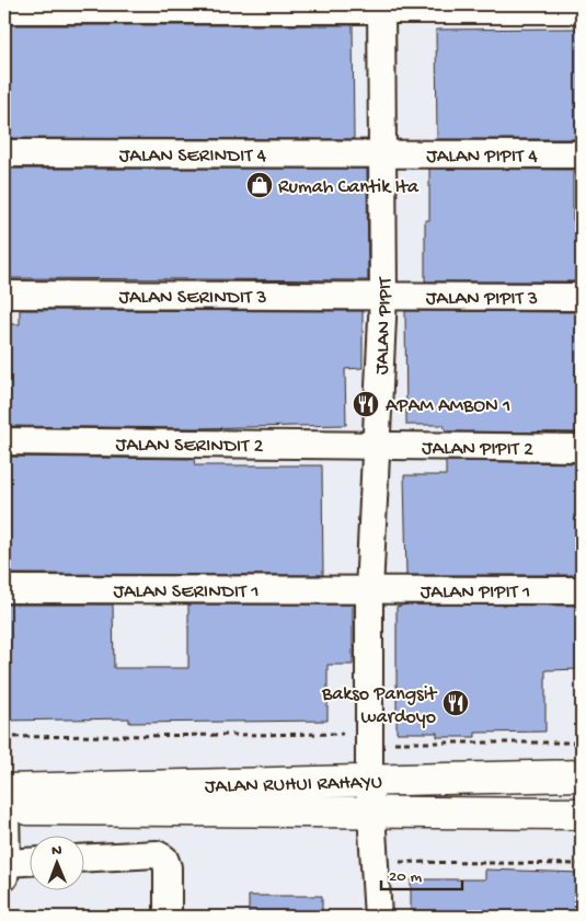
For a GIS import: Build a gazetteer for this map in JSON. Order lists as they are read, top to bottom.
{
  "streets": {
    "main road": ["JALAN RUHUI RAHAYU"],
    "street": [
      "JALAN SERINDIT 4",
      "JALAN PIPIT 4",
      "JALAN SERINDIT 3",
      "JALAN PIPIT 3",
      "JALAN PIPIT",
      "JALAN SERINDIT 2",
      "JALAN PIPIT 2",
      "JALAN SERINDIT 1",
      "JALAN PIPIT 1"
    ]
  },
  "crossings": [
    ["JALAN SERINDIT 4", "JALAN PIPIT 4"],
    ["JALAN SERINDIT 4", "JALAN PIPIT"],
    ["JALAN PIPIT 4", "JALAN PIPIT"],
    ["JALAN SERINDIT 3", "JALAN PIPIT 3"],
    ["JALAN SERINDIT 3", "JALAN PIPIT"],
    ["JALAN PIPIT 3", "JALAN PIPIT"],
    ["JALAN PIPIT", "JALAN SERINDIT 2"],
    ["JALAN PIPIT", "JALAN PIPIT 2"],
    ["JALAN PIPIT", "JALAN SERINDIT 1"],
    ["JALAN PIPIT", "JALAN PIPIT 1"],
    ["JALAN PIPIT", "JALAN RUHUI RAHAYU"],
    ["JALAN SERINDIT 2", "JALAN PIPIT 2"],
    ["JALAN SERINDIT 1", "JALAN PIPIT 1"]
  ],
  "places": {
    "shop": ["Rumah Cantik Ita"],
    "restaurant": ["APAM AMBON 1", "Bakso Pangsit wardoyo"]
  },
  "scale_bar": "20 m",
  "north": "top"
}
